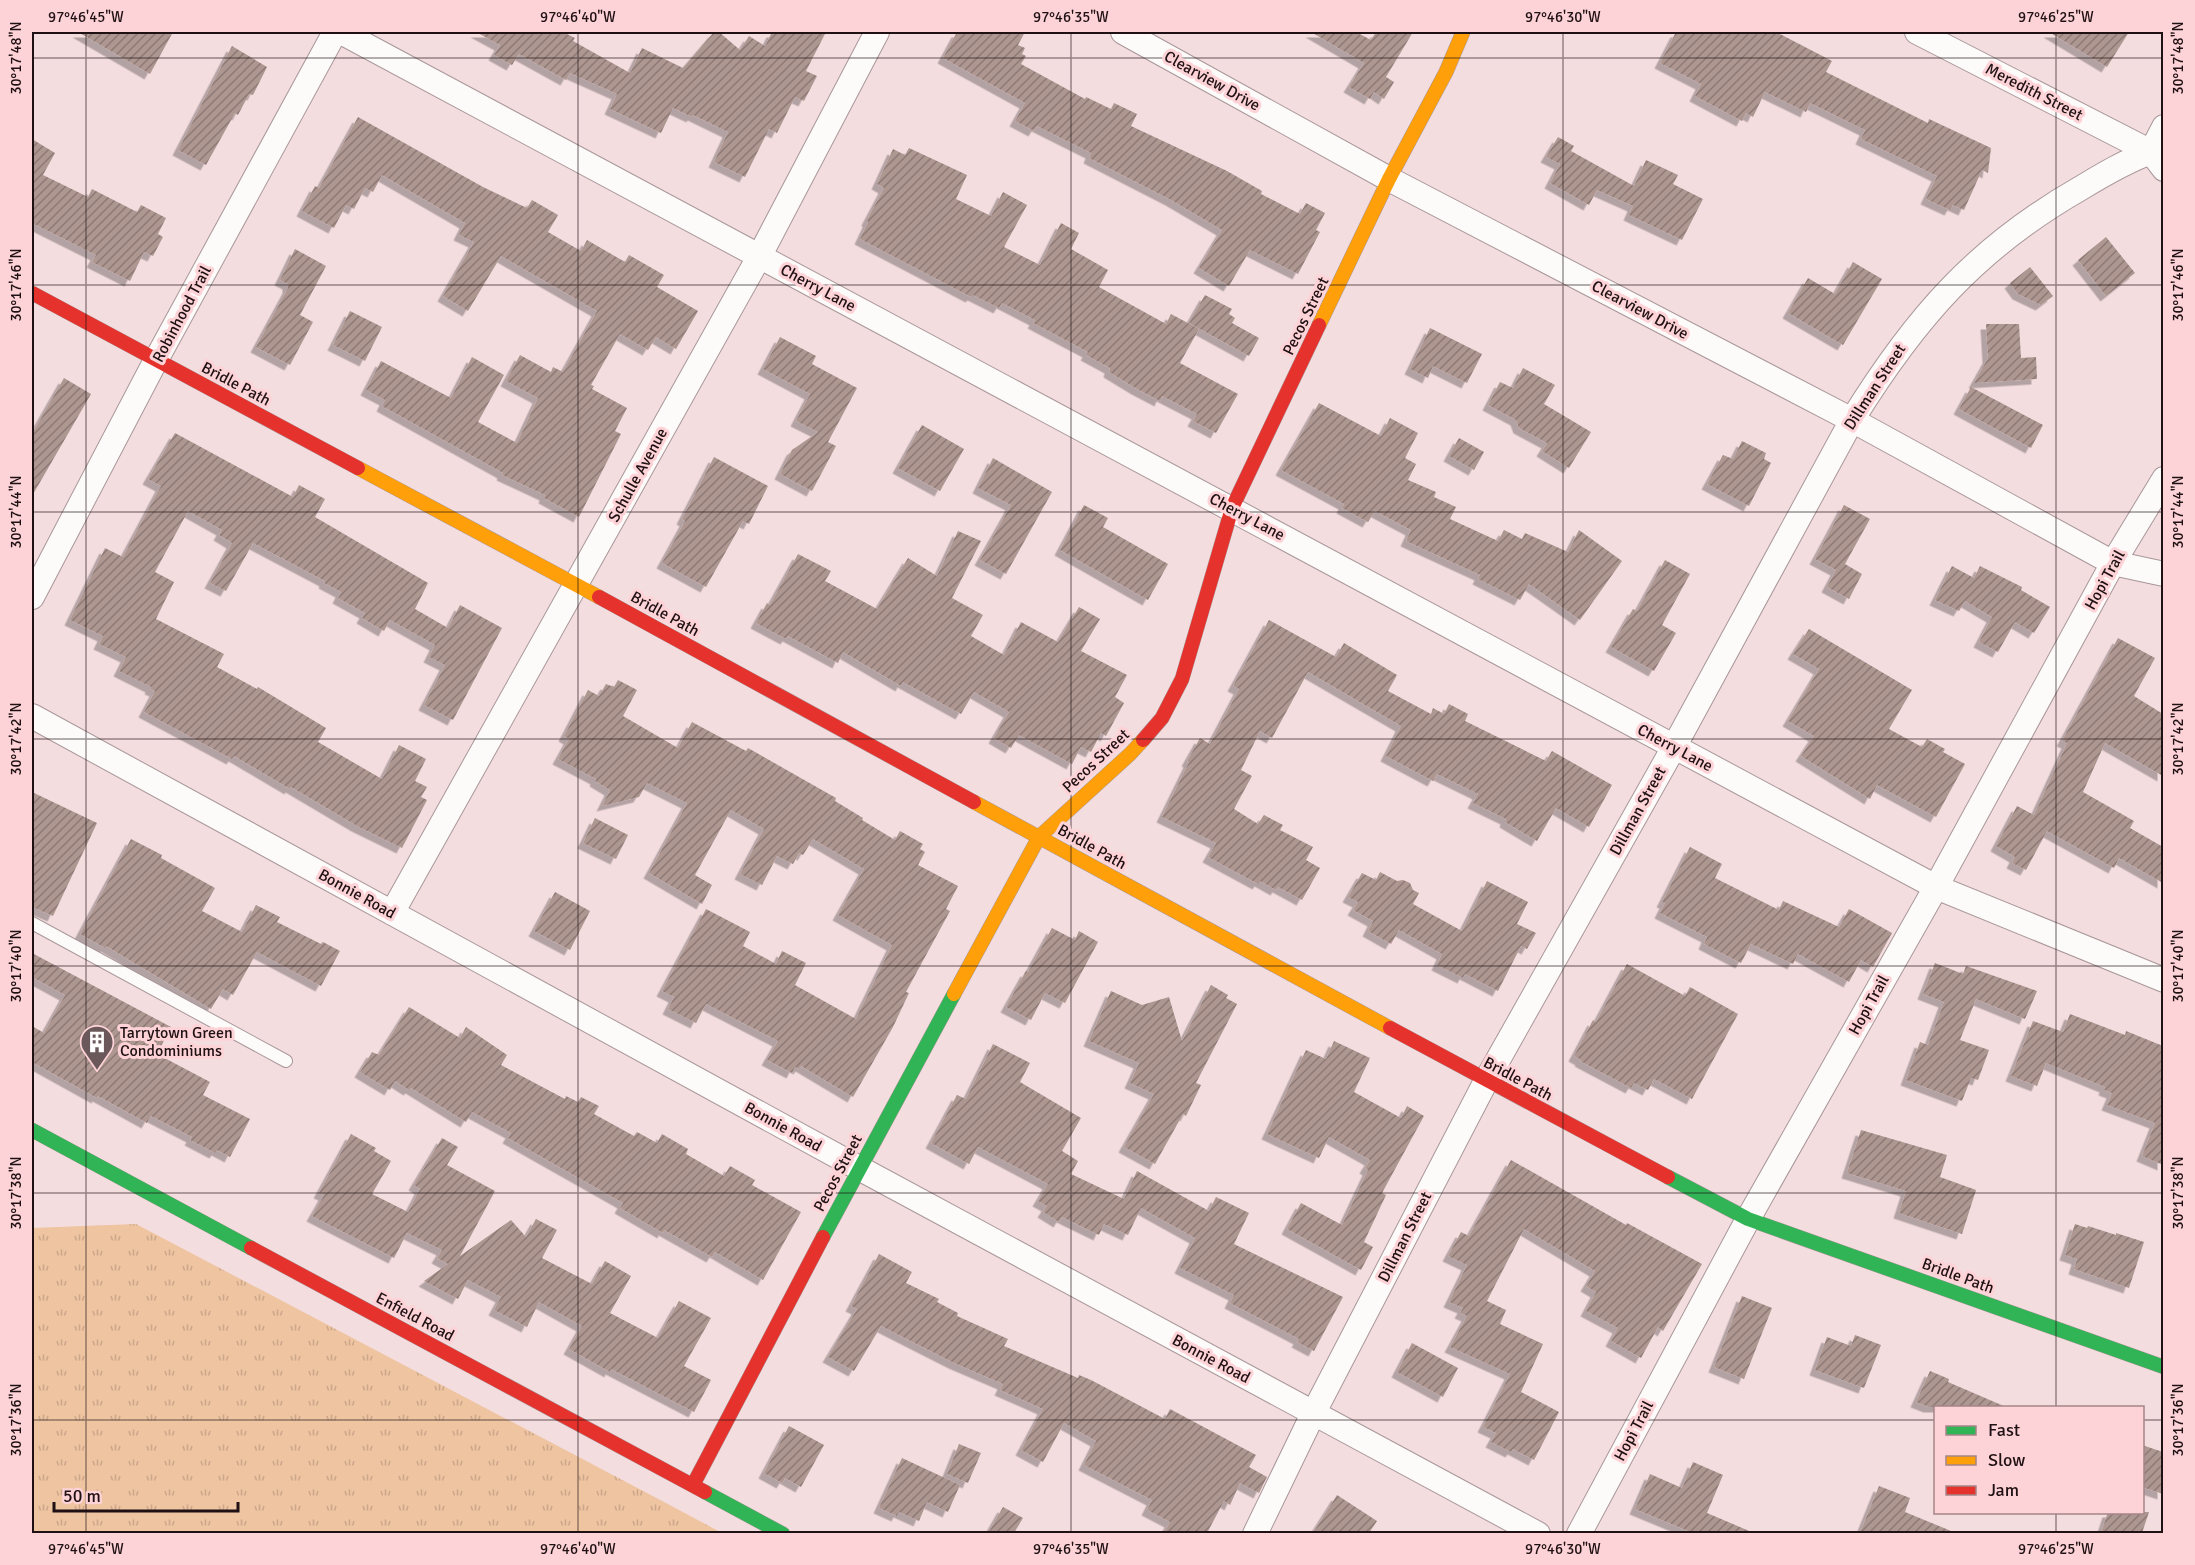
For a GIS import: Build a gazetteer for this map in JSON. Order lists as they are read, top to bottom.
{
  "streets": {
    "street": [
      "Clearview Drive",
      "Meredith Street",
      "Cherry Lane",
      "Robinhood Trail",
      "Pecos Street",
      "Bridle Path",
      "Dillman Street",
      "Schulle Avenue",
      "Hopi Trail",
      "Bonnie Road",
      "Enfield Road"
    ]
  },
  "crossings": [
    ["Clearview Drive", "Pecos Street"],
    ["Clearview Drive", "Dillman Street"],
    ["Clearview Drive", "Hopi Trail"],
    ["Meredith Street", "Dillman Street"],
    ["Cherry Lane", "Pecos Street"],
    ["Cherry Lane", "Dillman Street"],
    ["Cherry Lane", "Schulle Avenue"],
    ["Cherry Lane", "Hopi Trail"],
    ["Robinhood Trail", "Bridle Path"],
    ["Pecos Street", "Bridle Path"],
    ["Pecos Street", "Bonnie Road"],
    ["Pecos Street", "Enfield Road"],
    ["Bridle Path", "Dillman Street"],
    ["Bridle Path", "Schulle Avenue"],
    ["Bridle Path", "Hopi Trail"],
    ["Dillman Street", "Bonnie Road"],
    ["Schulle Avenue", "Bonnie Road"]
  ],
  "places": {
    "building": ["Tarrytown Green Condominiums"]
  },
  "legend": ["Fast", "Slow", "Jam"],
  "scale_bar": "50 m",
  "coordinates": [
    "97°46'45\"W",
    "97°46'40\"W",
    "97°46'35\"W",
    "97°46'30\"W",
    "97°46'25\"W",
    "30°17'48\"N",
    "30°17'46\"N",
    "30°17'44\"N",
    "30°17'42\"N",
    "30°17'40\"N",
    "30°17'38\"N",
    "30°17'36\"N"
  ]
}
